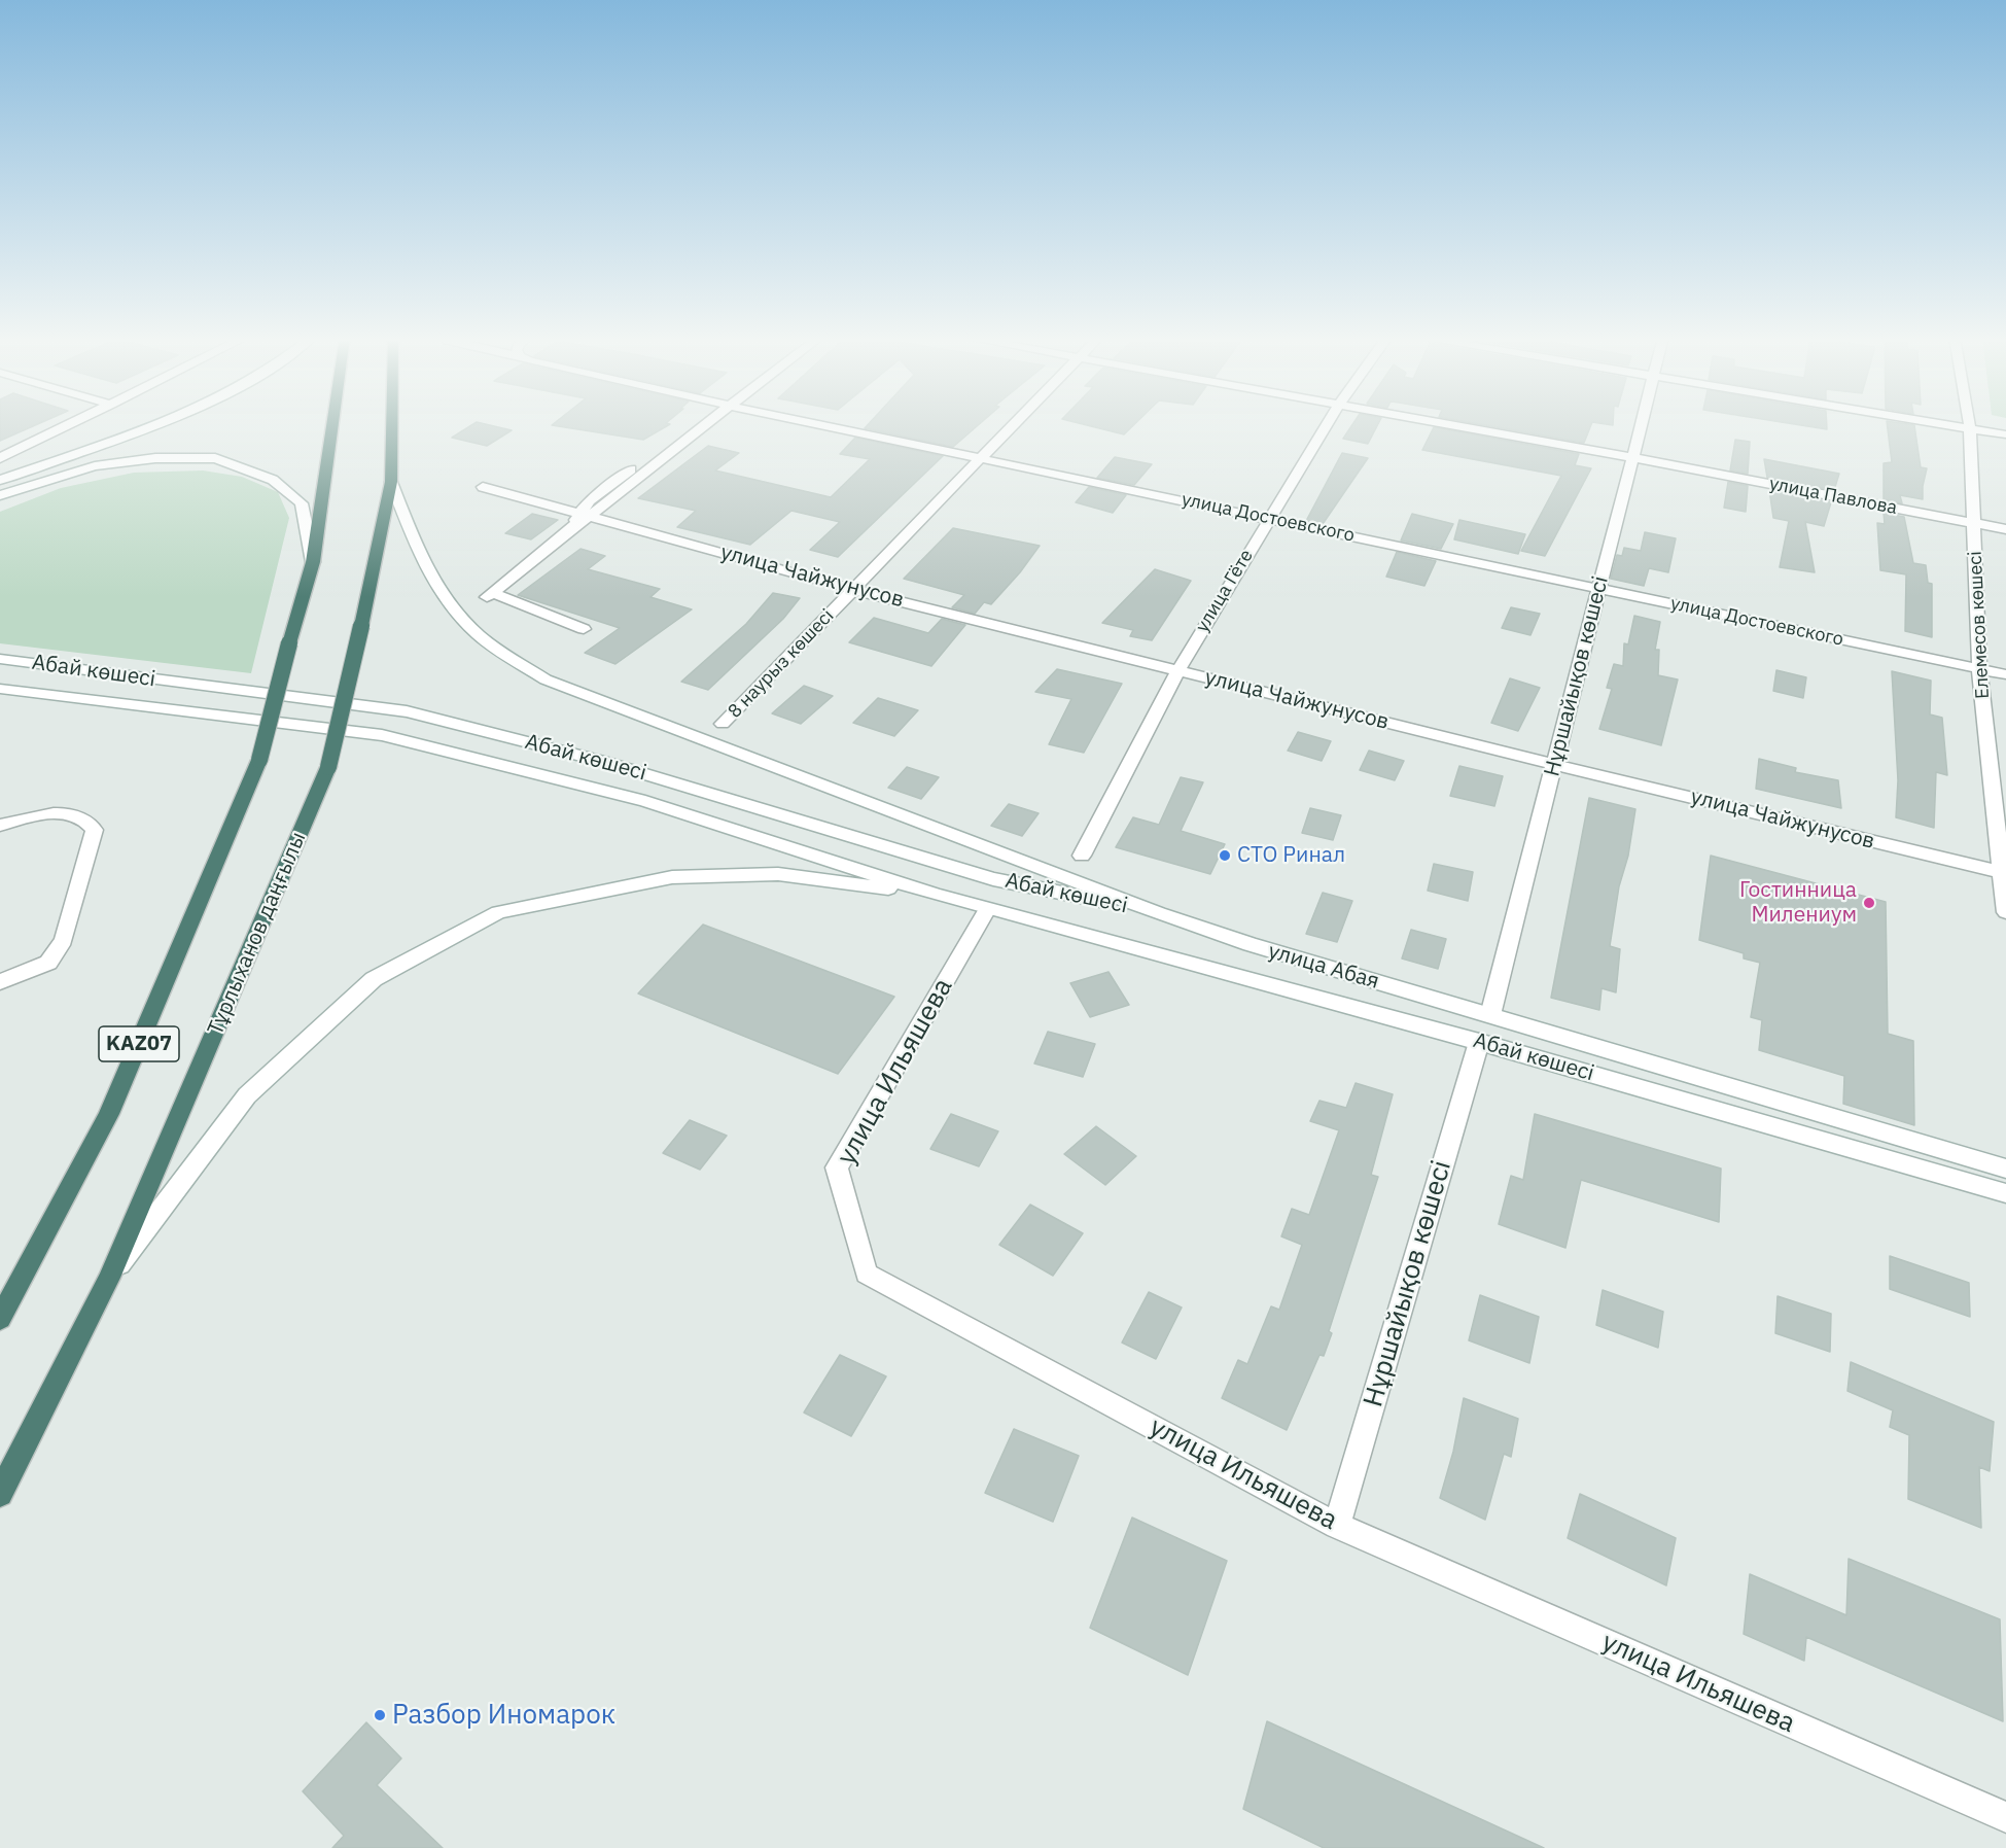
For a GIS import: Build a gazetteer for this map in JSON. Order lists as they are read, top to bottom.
{
  "streets": {
    "highway": ["Тұрлыханов даңғылы", "KAZ07"],
    "street": [
      "улица Павлова",
      "улица Достоевского",
      "улица Чайжунусов",
      "улица Гёте",
      "Елемесов көшесі",
      "8 наурыз көшесі",
      "Абай көшесі",
      "Нұршайықов көшесі",
      "улица Абая",
      "улица Ильяшева"
    ]
  },
  "crossings": [
    ["улица Павлова", "Елемесов көшесі"],
    ["улица Павлова", "Нұршайықов көшесі"],
    ["улица Достоевского", "улица Гёте"],
    ["улица Достоевского", "Елемесов көшесі"],
    ["улица Достоевского", "8 наурыз көшесі"],
    ["улица Достоевского", "Нұршайықов көшесі"],
    ["улица Чайжунусов", "улица Гёте"],
    ["улица Чайжунусов", "Елемесов көшесі"],
    ["улица Чайжунусов", "8 наурыз көшесі"],
    ["улица Чайжунусов", "Нұршайықов көшесі"],
    ["Абай көшесі", "Нұршайықов көшесі"],
    ["Абай көшесі", "улица Абая"],
    ["Абай көшесі", "улица Ильяшева"],
    ["Нұршайықов көшесі", "улица Абая"],
    ["Нұршайықов көшесі", "улица Ильяшева"]
  ],
  "places": ["СТО Ринал", "Гостинница Милениум", "Разбор Иномарок"]
}
